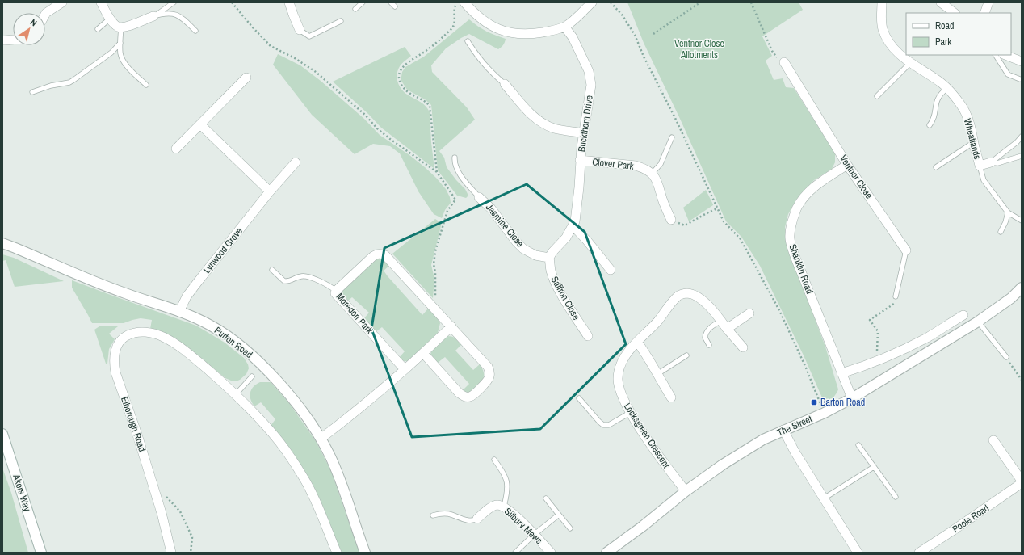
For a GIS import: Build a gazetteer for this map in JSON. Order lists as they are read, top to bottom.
{
  "streets": {
    "street": [
      "Buckthorn Drive",
      "Wheatlands",
      "Clover Park",
      "Ventnor Close",
      "Jasmine Close",
      "Lynwood Grove",
      "Shanklin Road",
      "Saffron Close",
      "Moredon Park",
      "Purton Road",
      "Elborough Road",
      "The Street",
      "Locksgreen Crescent",
      "Akers Way",
      "Poole Road",
      "Silbury Mews"
    ]
  },
  "crossings": [
    ["Buckthorn Drive", "Clover Park"],
    ["Buckthorn Drive", "Jasmine Close"],
    ["Buckthorn Drive", "Saffron Close"],
    ["Ventnor Close", "Shanklin Road"],
    ["Jasmine Close", "Saffron Close"],
    ["Lynwood Grove", "Purton Road"],
    ["Shanklin Road", "The Street"],
    ["The Street", "Locksgreen Crescent"]
  ],
  "parks": ["Ventnor Close Allotments"],
  "places": {
    "transit": ["Barton Road"]
  },
  "legend": ["Road", "Park"],
  "north": "top right"
}
